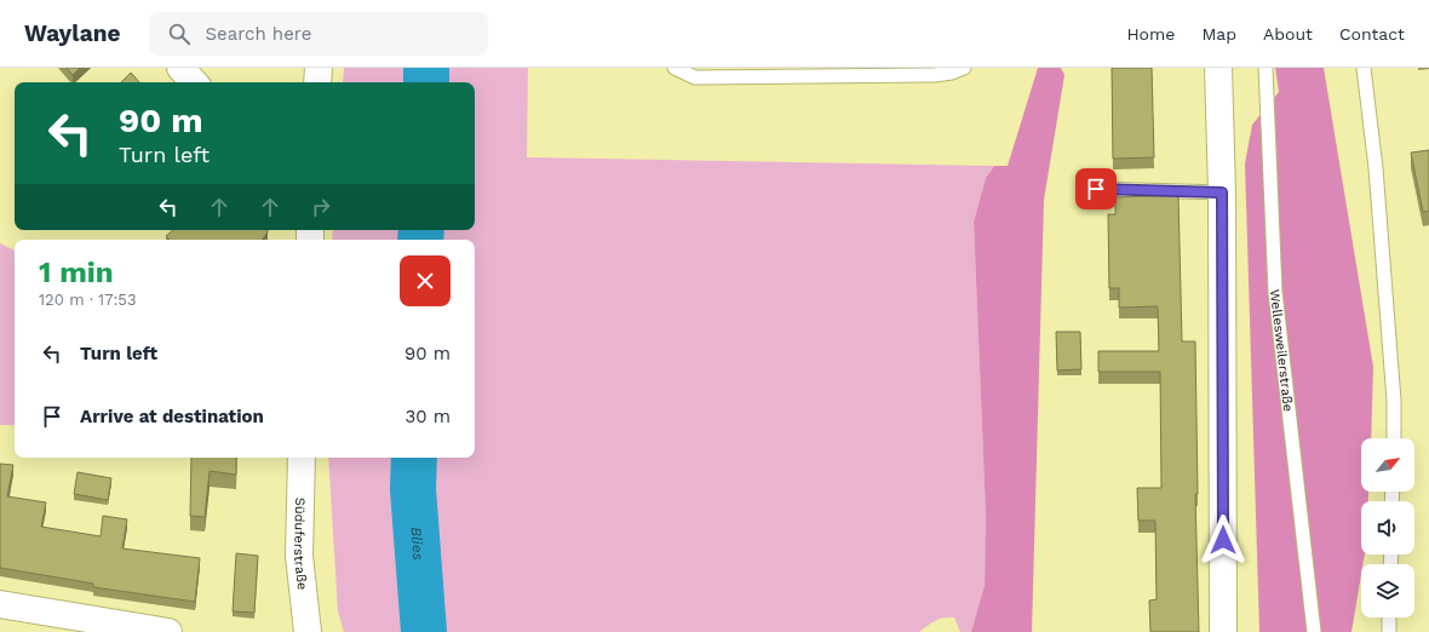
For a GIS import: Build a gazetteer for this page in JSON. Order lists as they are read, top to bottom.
{
  "streets": {
    "street": ["Süduferstraße"],
    "lane": ["Wellesweilerstraße"]
  },
  "water": ["Blies"],
  "north": "top right",
  "page": {
    "header": "Waylane",
    "search": "Search here",
    "nav": [
      "Home",
      "Map",
      "About",
      "Contact"
    ],
    "turn": ["90 m", "Turn left"],
    "heading": ["1 min", "120 m · 17:53"],
    "list": [
      {
        "name": "Turn left",
        "value": "90 m"
      },
      {
        "name": "Arrive at destination",
        "value": "30 m"
      }
    ]
  }
}
